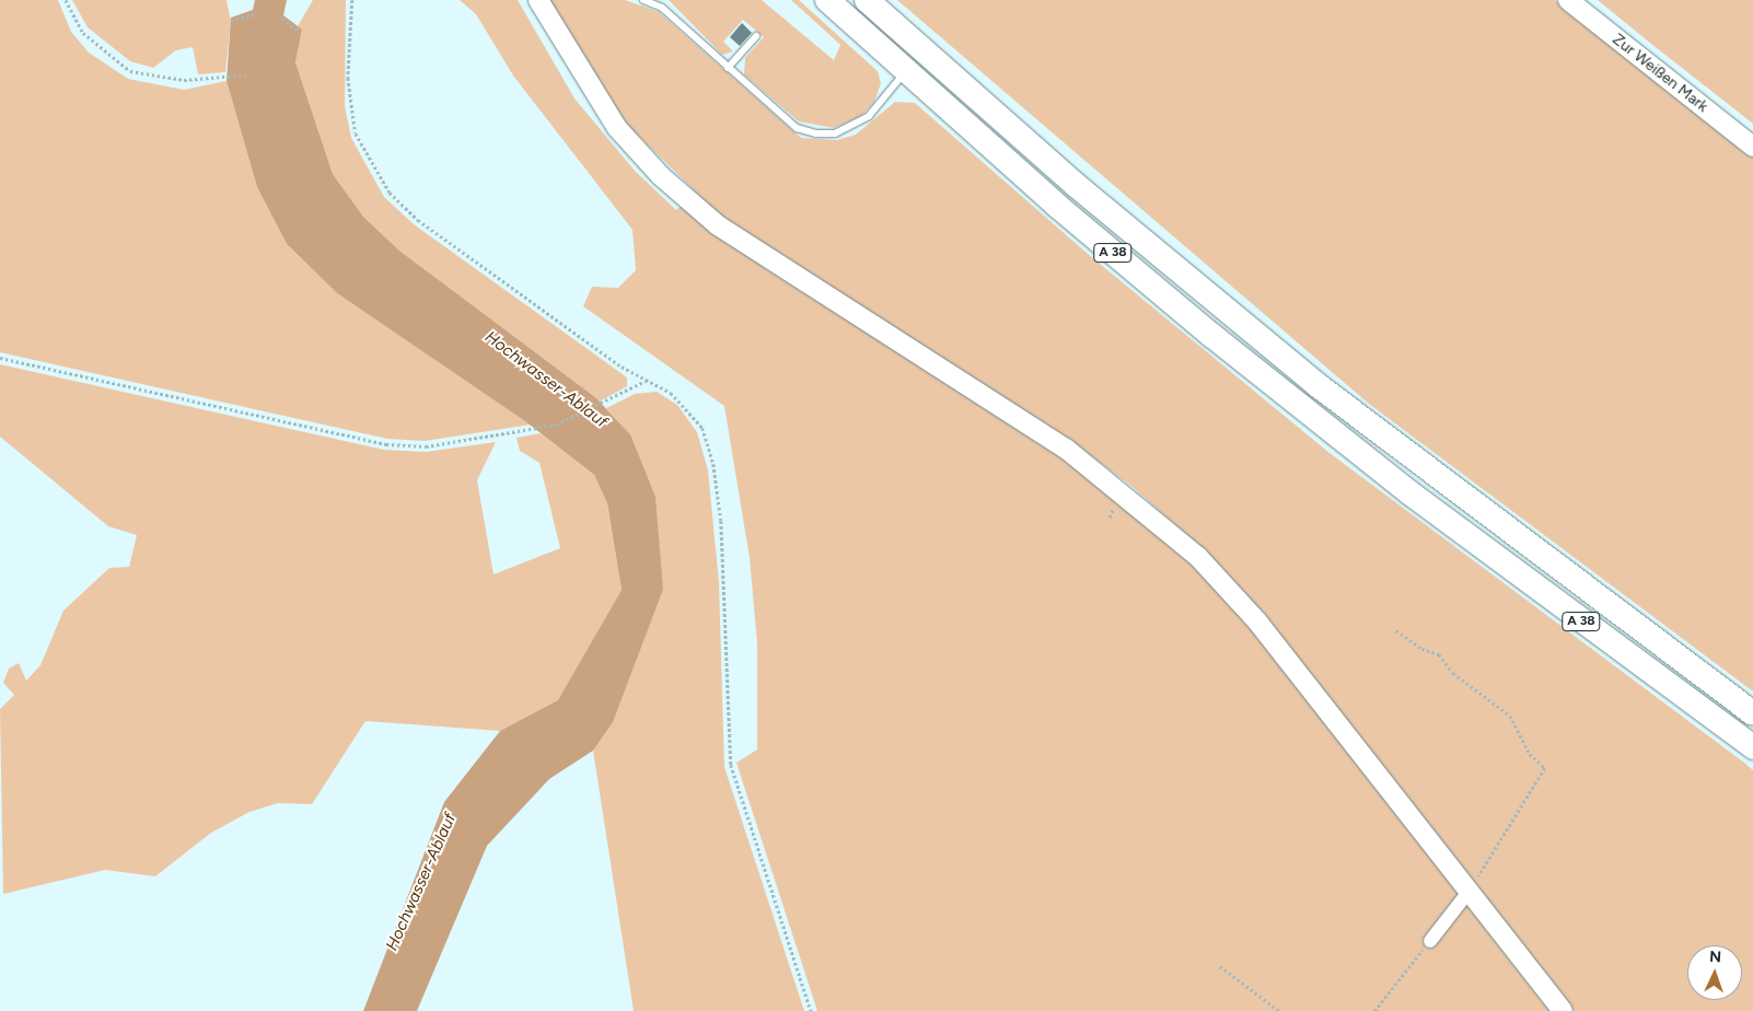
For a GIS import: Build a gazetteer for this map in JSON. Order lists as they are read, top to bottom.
{
  "streets": {
    "highway": ["A 38"],
    "main road": ["Zur Weißen Mark"]
  },
  "water": ["Hochwasser-Ablauf"],
  "north": "top"
}
